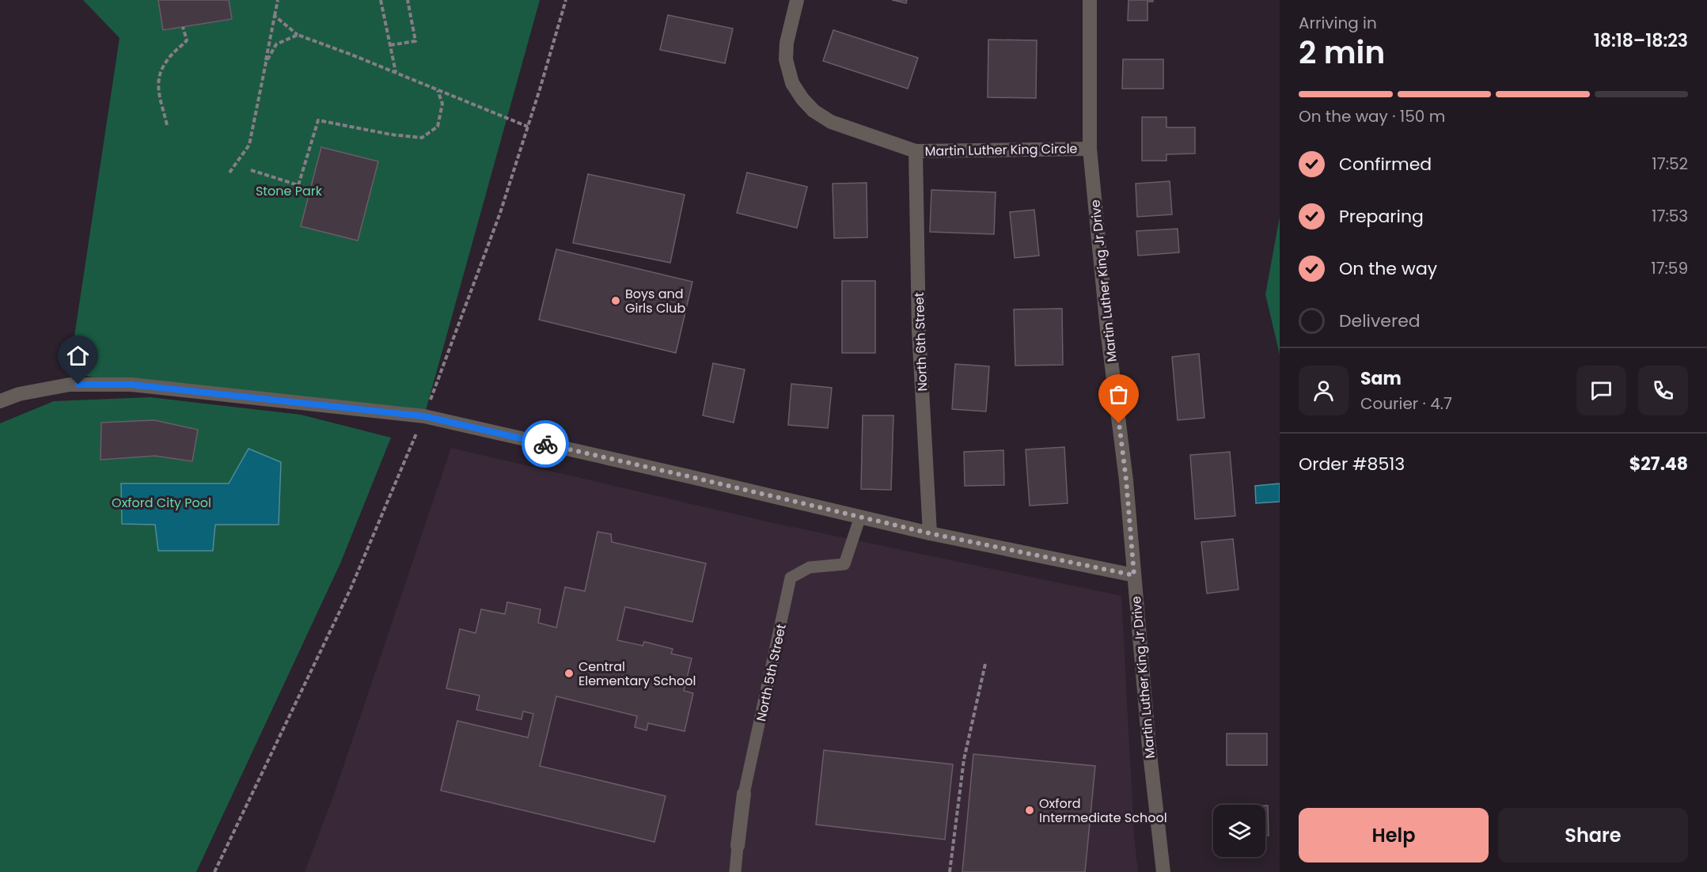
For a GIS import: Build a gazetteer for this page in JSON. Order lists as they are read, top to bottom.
{
  "streets": {
    "street": [
      "Martin Luther King Circle",
      "Martin Luther King Jr Drive",
      "North 6th Street",
      "North 5th Street"
    ]
  },
  "crossings": [
    ["Martin Luther King Circle", "Martin Luther King Jr Drive"],
    ["Martin Luther King Circle", "North 6th Street"]
  ],
  "parks": ["Stone Park", "Oxford City Pool"],
  "places": ["Boys and Girls Club", "Central Elementary School", "Oxford Intermediate School"],
  "page": {
    "heading": ["2 min", "Arriving in", "18:18–18:23"],
    "panel": [
      "Sam",
      "Courier · 4.7",
      "Order #8513",
      "$27.48"
    ],
    "bar": "On the way · 150 m",
    "list": [
      ["Confirmed", "17:52"],
      ["Preparing", "17:53"],
      ["On the way", "17:59"],
      "Delivered"
    ],
    "buttons": ["Help", "Share"]
  }
}
